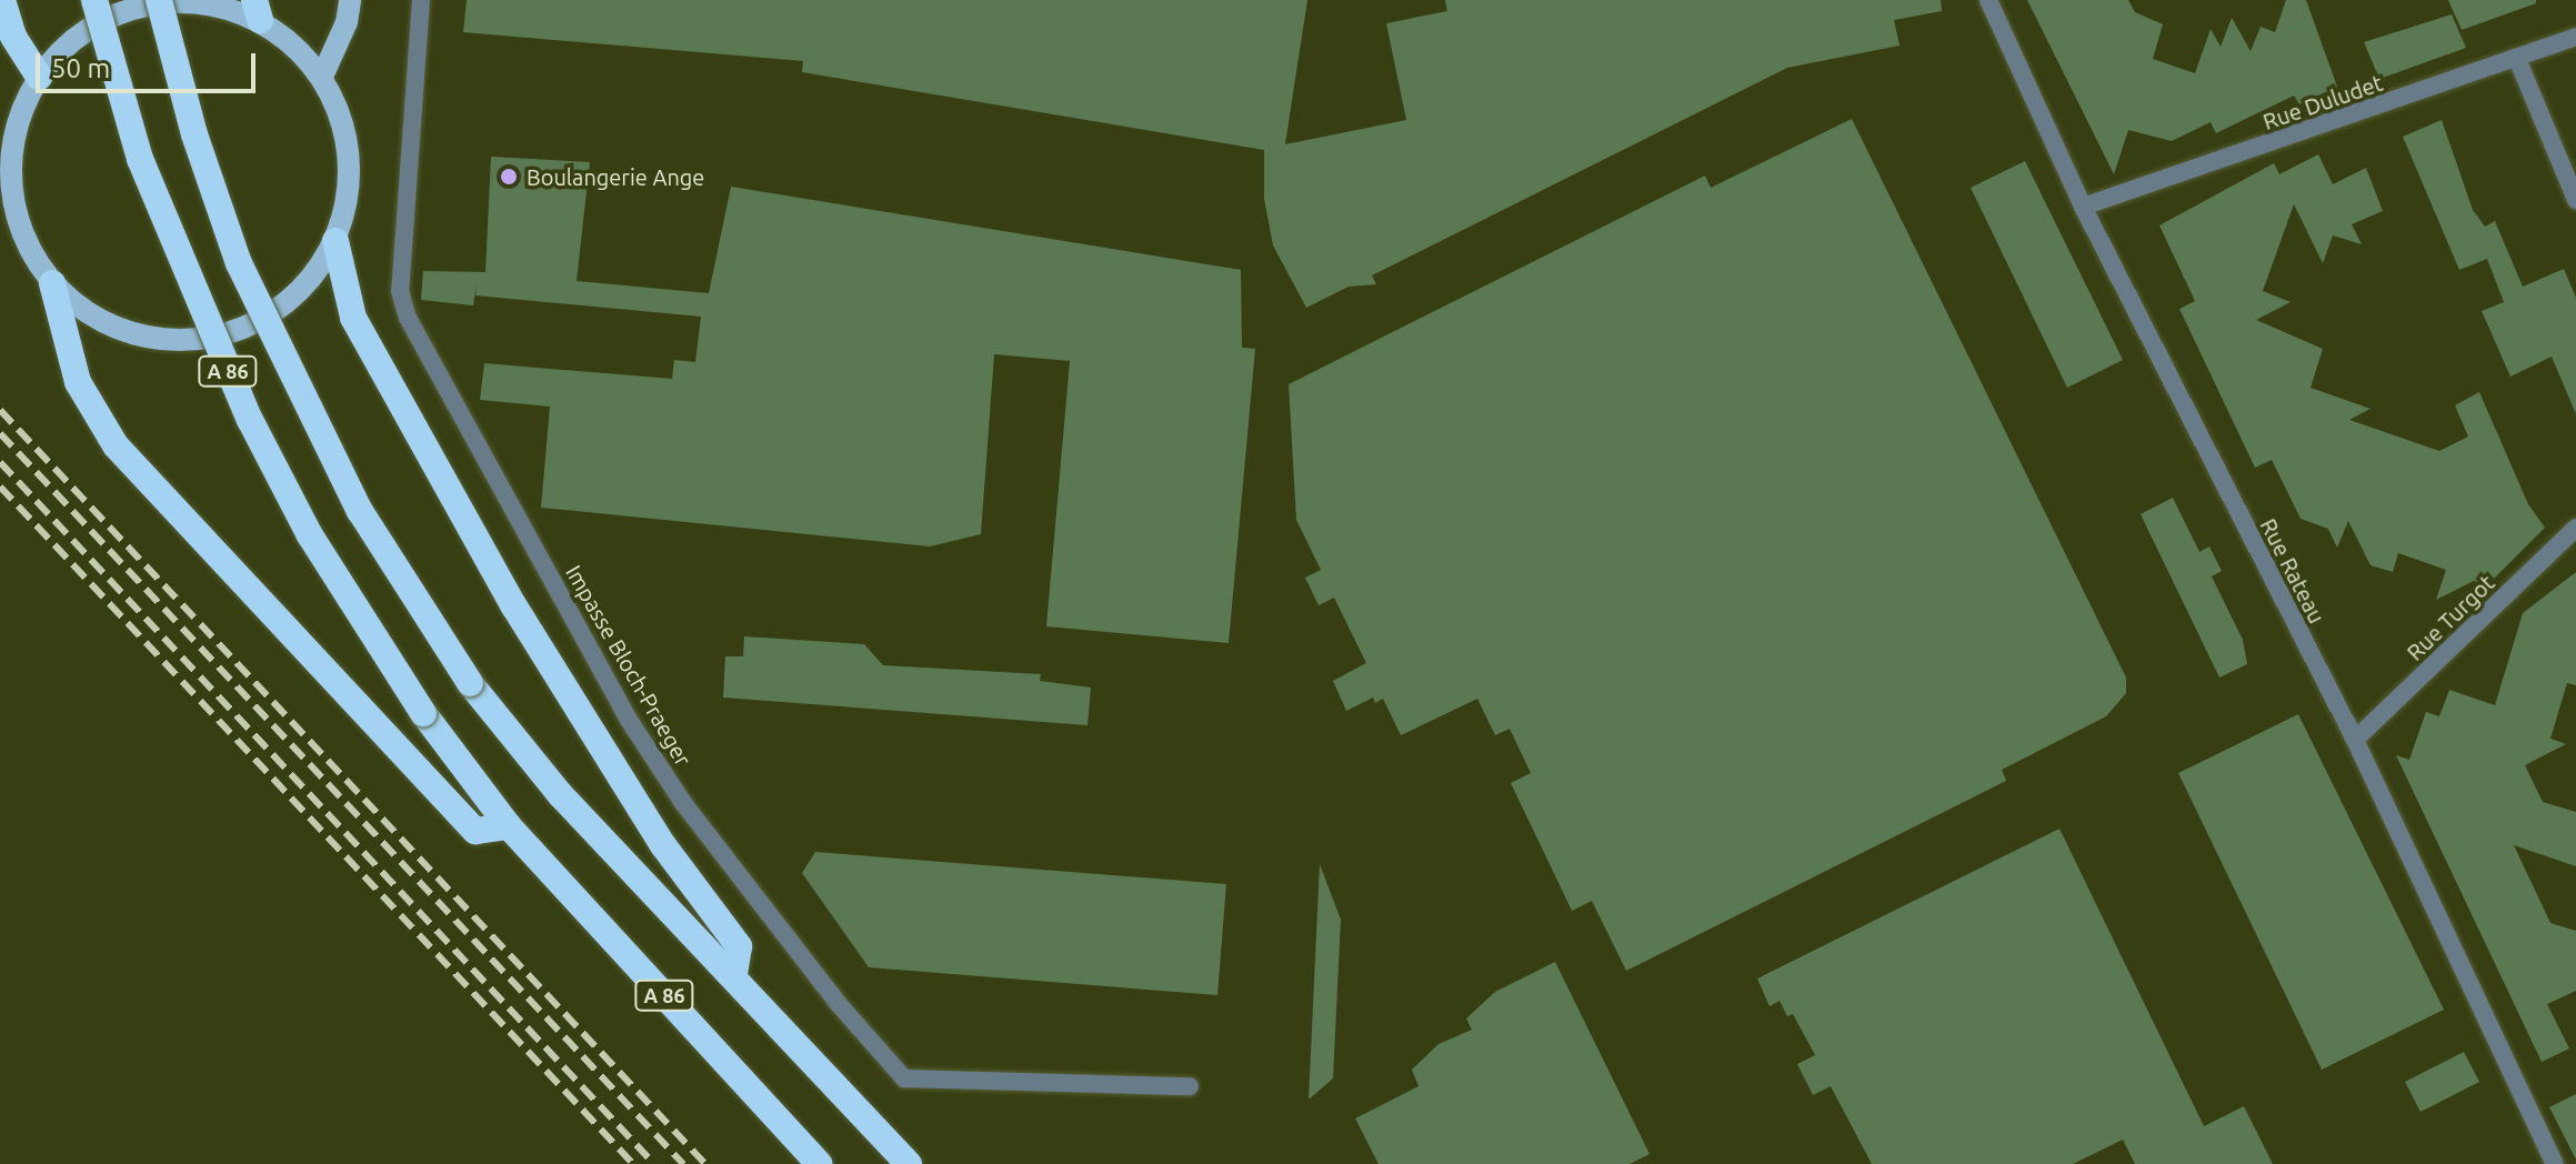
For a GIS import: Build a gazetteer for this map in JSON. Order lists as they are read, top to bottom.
{
  "streets": {
    "highway": ["A 86"],
    "street": [
      "Rue Duludet",
      "Rue Rateau",
      "Rue Turgot",
      "Impasse Bloch-Praeger"
    ]
  },
  "crossings": [
    ["Rue Duludet", "Rue Rateau"],
    ["Rue Rateau", "Rue Turgot"]
  ],
  "places": ["Boulangerie Ange"],
  "scale_bar": "50 m"
}
